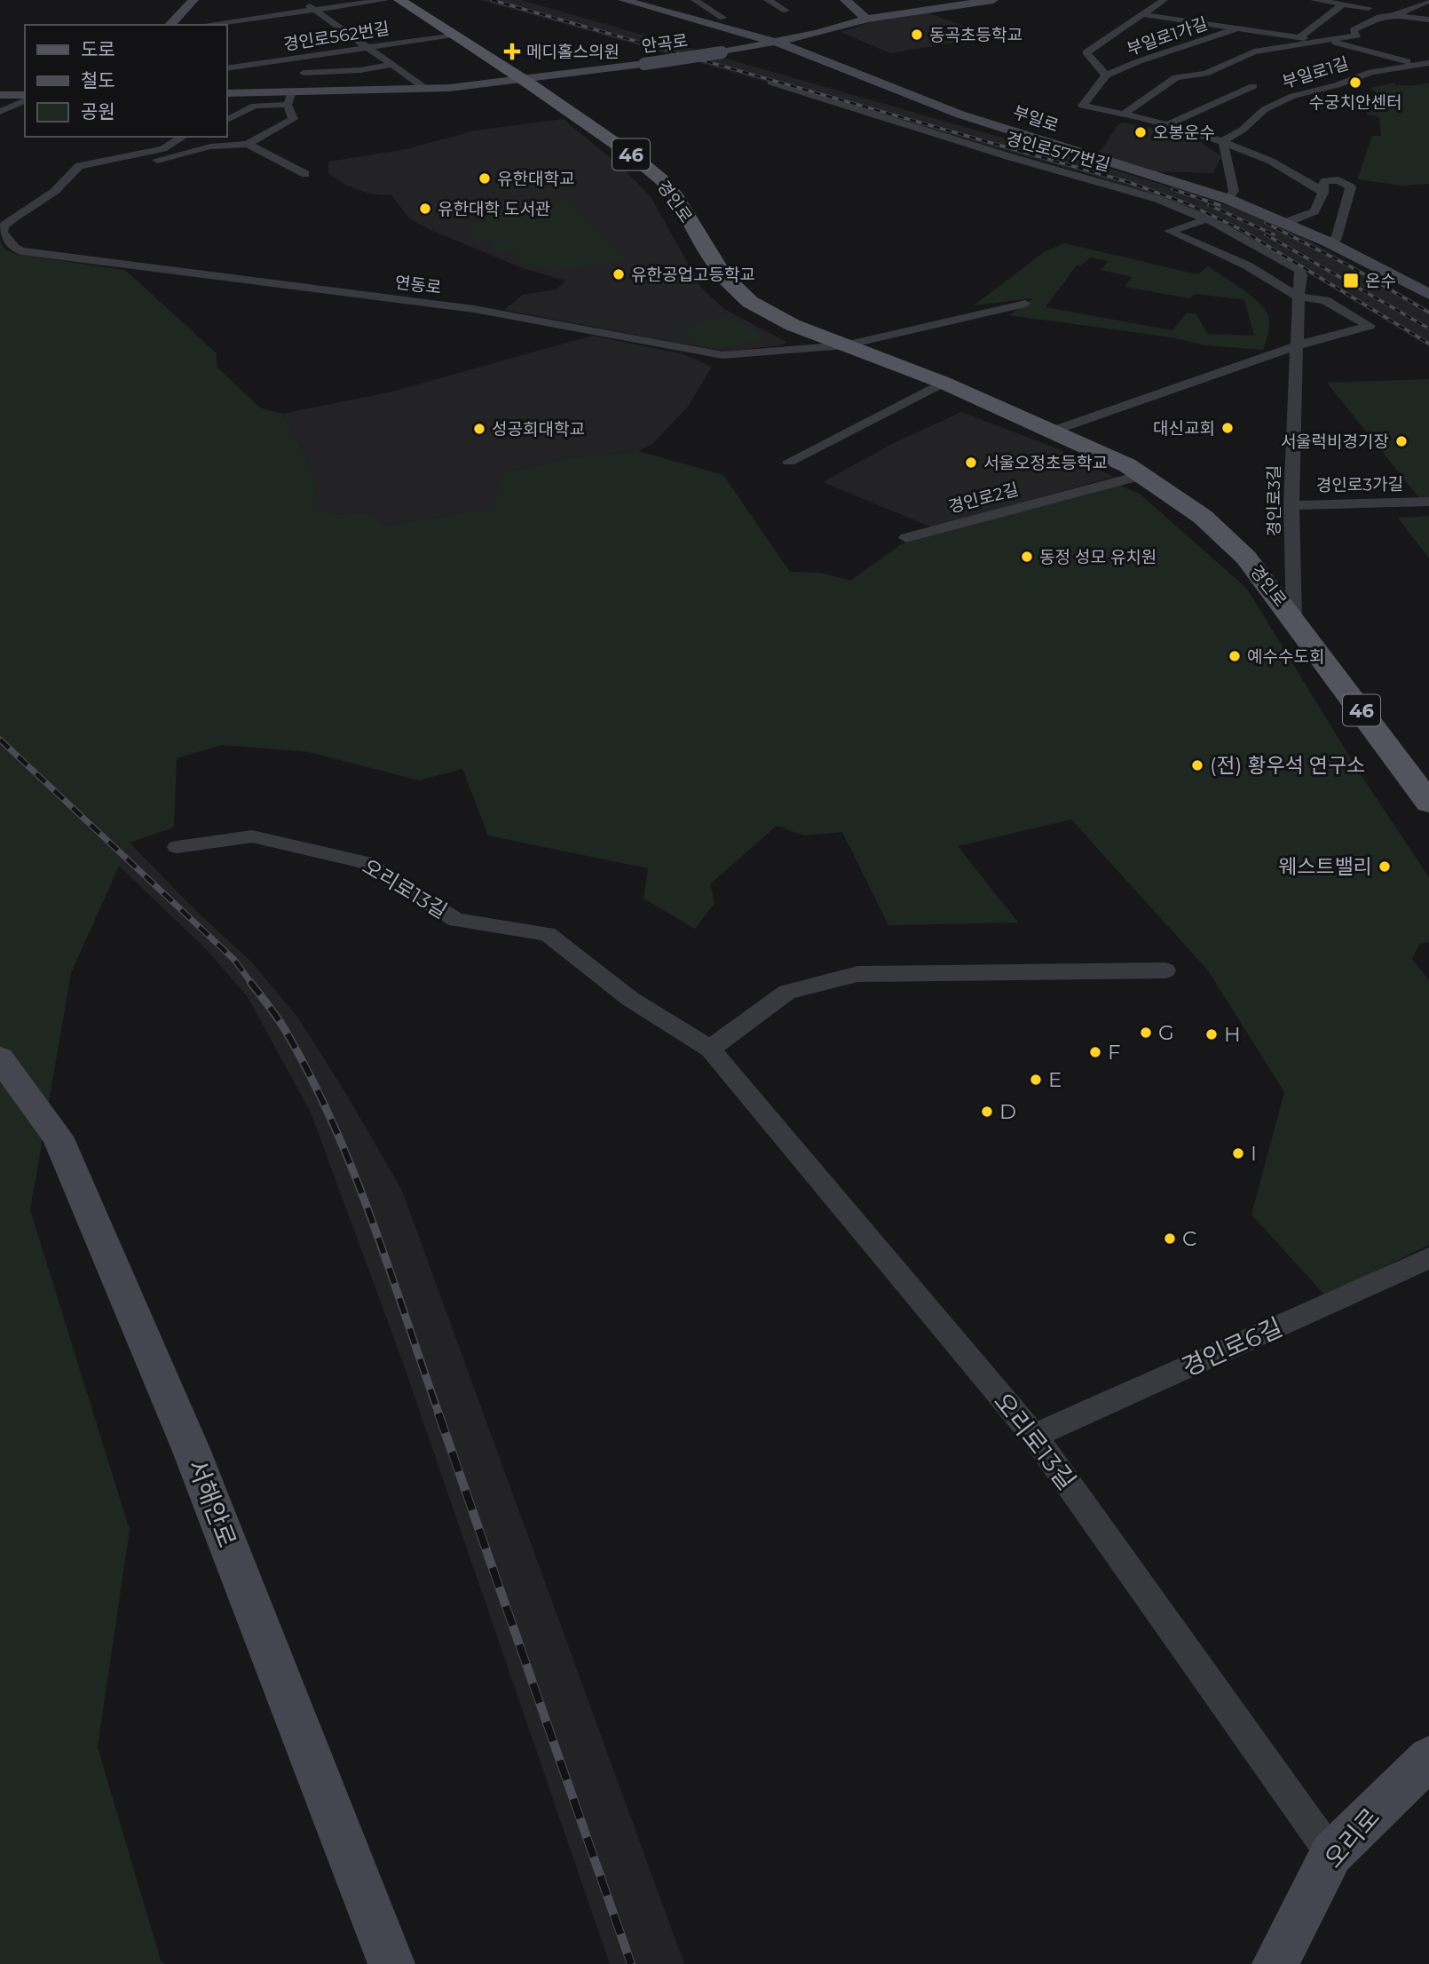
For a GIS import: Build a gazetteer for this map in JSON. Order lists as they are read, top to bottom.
{
  "streets": {
    "main road": ["46", "경인로"],
    "street": [
      "경인로562번길",
      "부일로1가길",
      "안곡로",
      "부일로1길",
      "부일로",
      "경인로577번길",
      "연동로",
      "경인로3가길",
      "경인로2길",
      "경인로3길",
      "오리로13길",
      "경인로6길",
      "서해안로",
      "오리로"
    ]
  },
  "crossings": [
    ["경인로562번길", "경인로"],
    ["부일로1가길", "부일로1길"],
    ["안곡로", "부일로"],
    ["안곡로", "경인로"],
    ["경인로577번길", "경인로3길"],
    ["경인로", "연동로"],
    ["경인로", "경인로2길"],
    ["경인로", "경인로3길"],
    ["경인로3가길", "경인로3길"],
    ["오리로13길", "경인로6길"],
    ["오리로13길", "오리로"]
  ],
  "places": {
    "other": [
      "동곡초등학교",
      "수궁치안센터",
      "오봉운수",
      "유한대학교",
      "유한대학 도서관",
      "유한공업고등학교",
      "대신교회",
      "성공회대학교",
      "서울럭비경기장",
      "서울오정초등학교",
      "동정 성모 유치원",
      "예수수도회",
      "(전) 황우석 연구소",
      "웨스트밸리",
      "G",
      "H",
      "F",
      "E",
      "D",
      "I",
      "C"
    ],
    "health": ["메디홀스의원"],
    "transit": ["온수"]
  },
  "legend": ["도로", "철도", "공원"]
}
